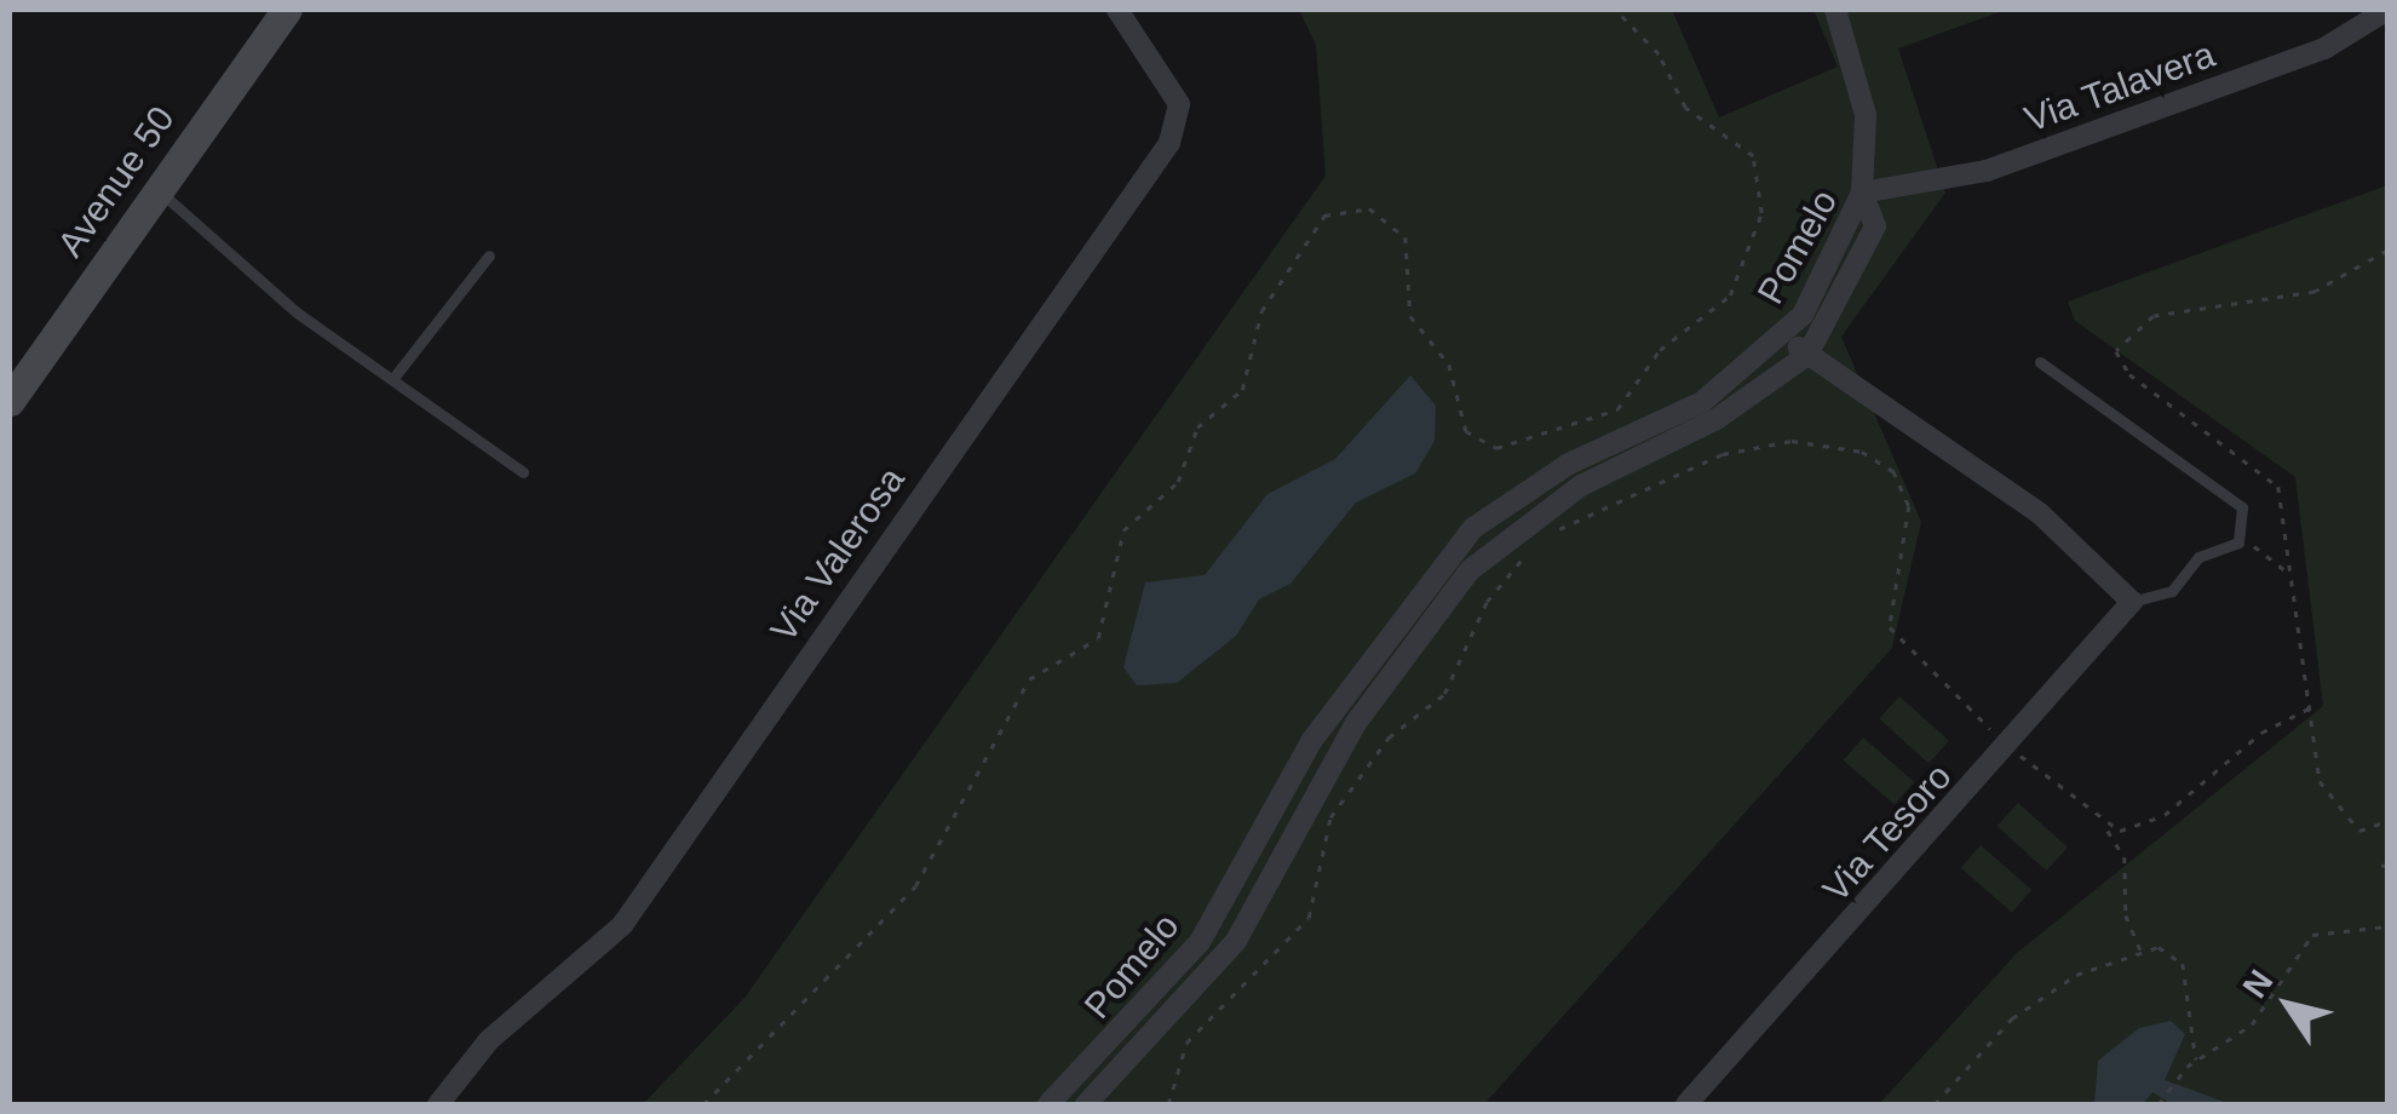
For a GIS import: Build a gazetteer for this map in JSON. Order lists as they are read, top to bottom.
{
  "streets": {
    "main road": ["Avenue 50"],
    "street": [
      "Via Talavera",
      "Pomelo",
      "Via Valerosa",
      "Via Tesoro"
    ]
  },
  "crossings": [
    ["Via Talavera", "Pomelo"]
  ],
  "north": "top left"
}
